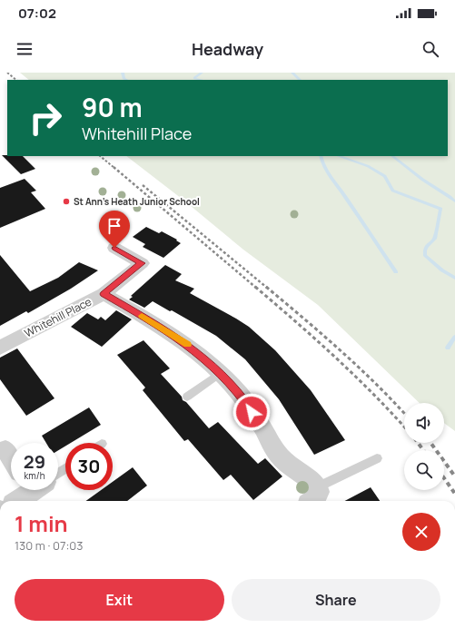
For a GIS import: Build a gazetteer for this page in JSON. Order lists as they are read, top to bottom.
{
  "streets": {
    "street": ["Whitehill Place"]
  },
  "places": ["St Ann's Heath Junior School"],
  "page": {
    "status": "07:02",
    "header": "Headway",
    "turn": ["90 m", "Whitehill Place"],
    "speed": "29 km/h",
    "limit": "30",
    "heading": ["1 min", "130 m · 07:03"],
    "buttons": ["Exit", "Share"]
  }
}
